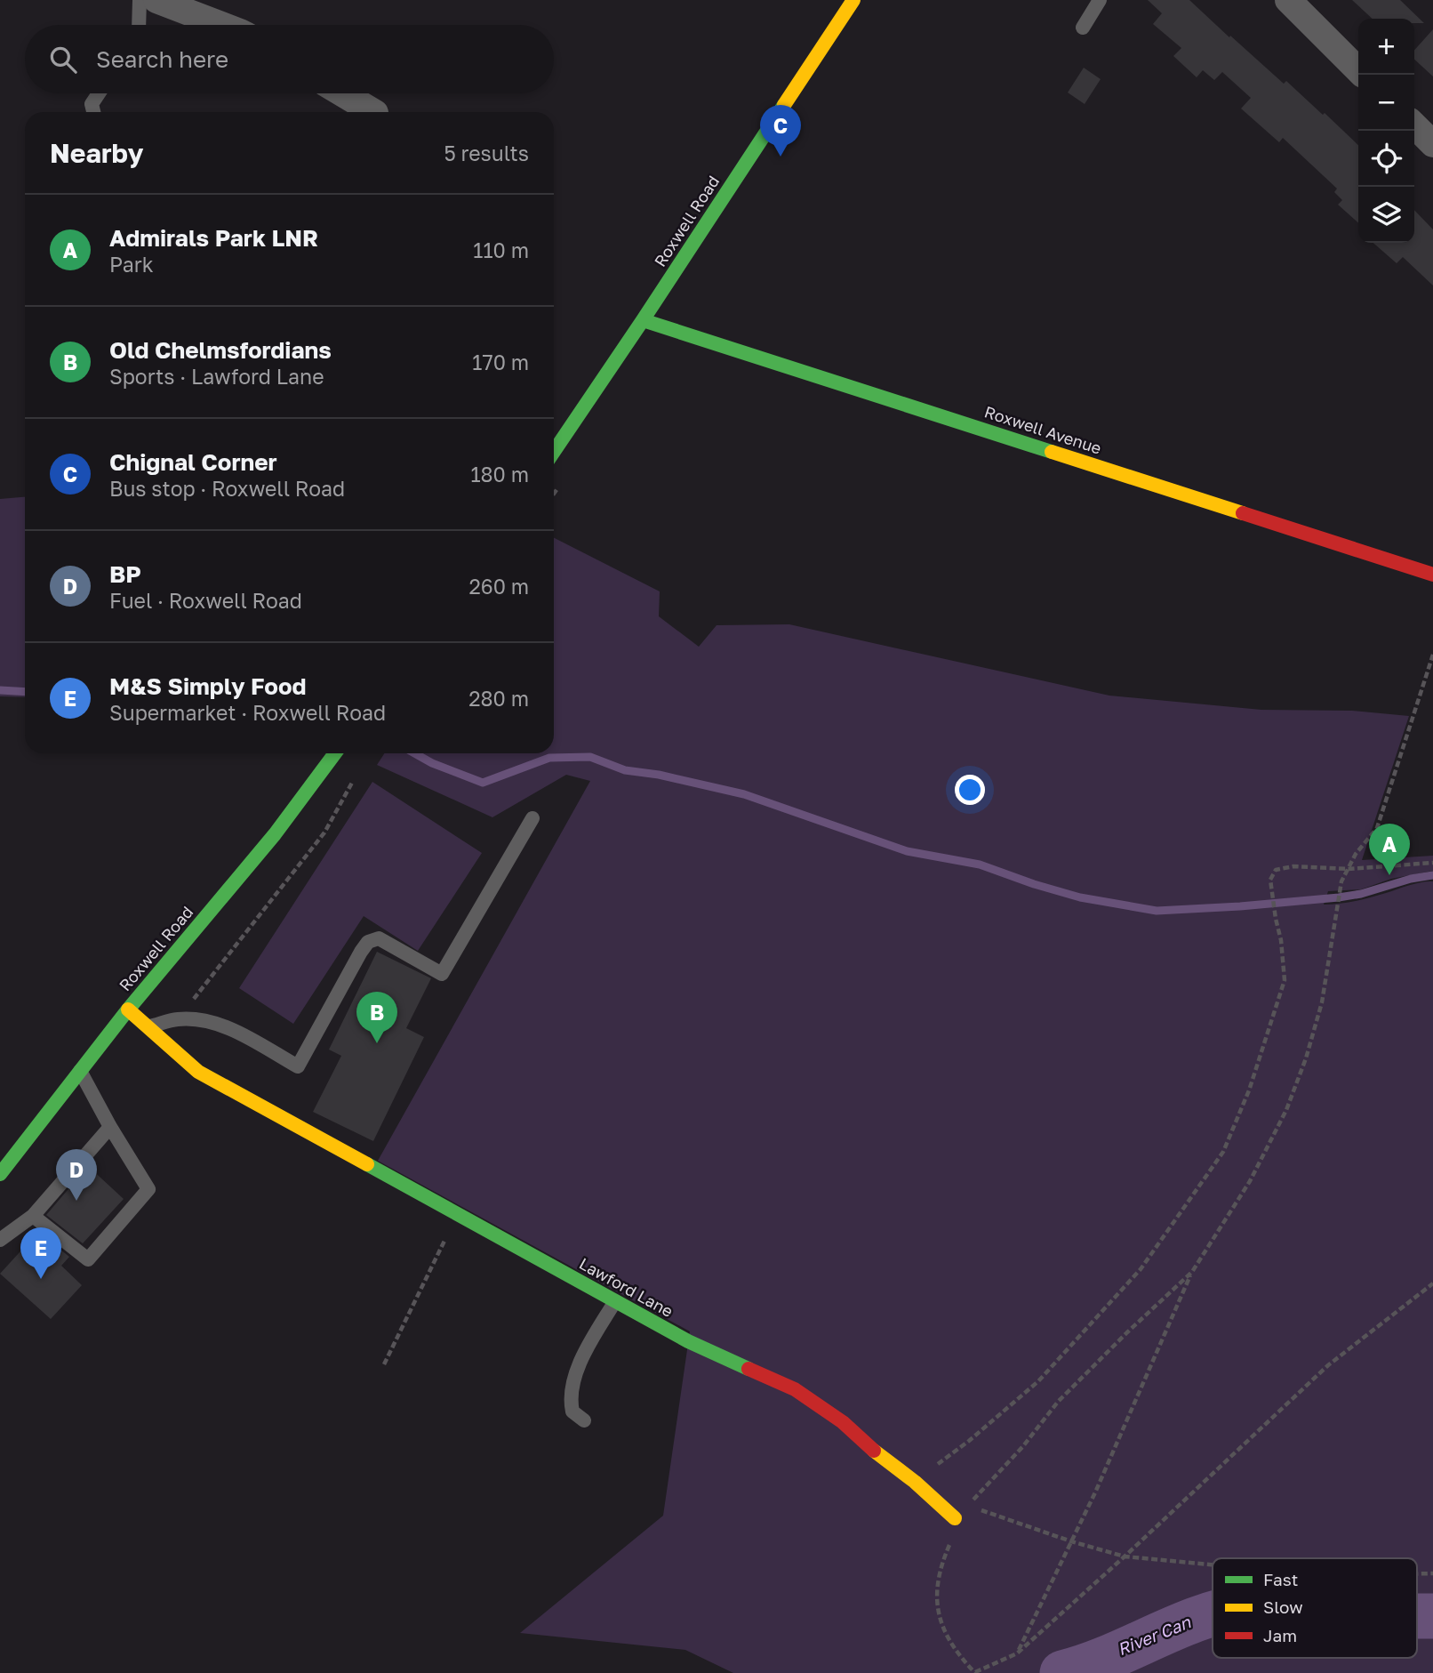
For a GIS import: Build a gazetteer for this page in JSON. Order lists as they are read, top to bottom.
{
  "streets": {
    "street": ["Roxwell Road", "Roxwell Avenue", "Lawford Lane"]
  },
  "crossings": [
    ["Roxwell Road", "Roxwell Avenue"],
    ["Roxwell Road", "Lawford Lane"]
  ],
  "water": ["River Can"],
  "legend": ["Fast", "Slow", "Jam"],
  "page": {
    "map_buttons": ["+", "−"],
    "search": "Search here",
    "pins": [
      "C",
      "A",
      "B",
      "D",
      "E"
    ],
    "heading": ["Nearby", "5 results"],
    "list": [
      {
        "mark": "A",
        "name": "Admirals Park LNR",
        "note": "Park",
        "value": "110 m"
      },
      {
        "mark": "B",
        "name": "Old Chelmsfordians",
        "note": "Sports · Lawford Lane",
        "value": "170 m"
      },
      {
        "mark": "C",
        "name": "Chignal Corner",
        "note": "Bus stop · Roxwell Road",
        "value": "180 m"
      },
      {
        "mark": "D",
        "name": "BP",
        "note": "Fuel · Roxwell Road",
        "value": "260 m"
      },
      {
        "mark": "E",
        "name": "M&S Simply Food",
        "note": "Supermarket · Roxwell Road",
        "value": "280 m"
      }
    ]
  }
}
